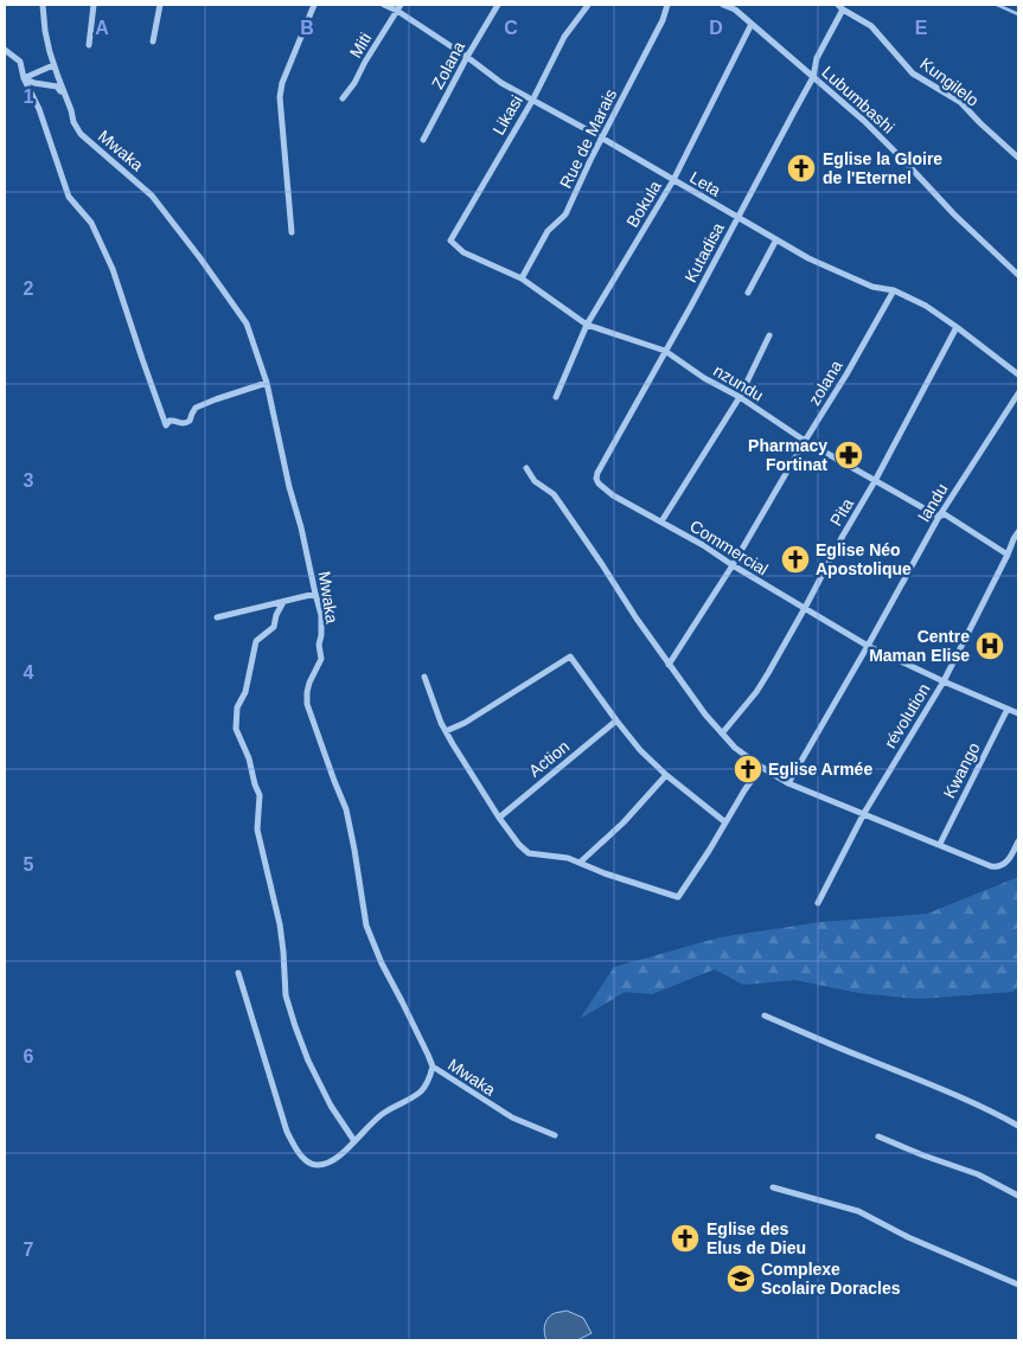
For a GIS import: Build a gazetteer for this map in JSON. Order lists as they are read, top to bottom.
{
  "streets": {
    "street": [
      "Miti",
      "Zolana",
      "Kungilelo",
      "Lubumbashi",
      "Likasi",
      "Rue de Marais",
      "Mwaka",
      "Leta",
      "Bokula",
      "Kutadisa",
      "nzundu",
      "zolana",
      "landu",
      "Pita",
      "Commercial",
      "révolution",
      "Action",
      "Kwango"
    ]
  },
  "crossings": [
    ["Miti", "Leta"],
    ["Zolana", "Leta"],
    ["Kungilelo", "Kutadisa"],
    ["Lubumbashi", "Bokula"],
    ["Lubumbashi", "Kutadisa"],
    ["Likasi", "Leta"],
    ["Likasi", "nzundu"],
    ["Rue de Marais", "Leta"],
    ["Rue de Marais", "nzundu"],
    ["Leta", "Bokula"],
    ["Leta", "Kutadisa"],
    ["Leta", "zolana"],
    ["Leta", "Pita"],
    ["Bokula", "nzundu"],
    ["Kutadisa", "nzundu"],
    ["Kutadisa", "Commercial"],
    ["nzundu", "zolana"],
    ["nzundu", "landu"],
    ["nzundu", "Pita"],
    ["nzundu", "révolution"],
    ["zolana", "Commercial"],
    ["landu", "Commercial"],
    ["Pita", "Commercial"],
    ["Commercial", "révolution"],
    ["Commercial", "Kwango"]
  ],
  "places": {
    "church": [
      "Eglise la Gloire de l'Eternel",
      "Eglise Néo Apostolique",
      "Eglise Armée",
      "Eglise des Elus de Dieu"
    ],
    "pharmacy": ["Pharmacy Fortinat"],
    "hospital": ["Centre Maman Elise"],
    "school or university": ["Complexe Scolaire Doracles"]
  },
  "grid": {
    "columns": [
      "A",
      "B",
      "C",
      "D",
      "E"
    ],
    "rows": [
      "1",
      "2",
      "3",
      "4",
      "5",
      "6",
      "7"
    ]
  }
}
